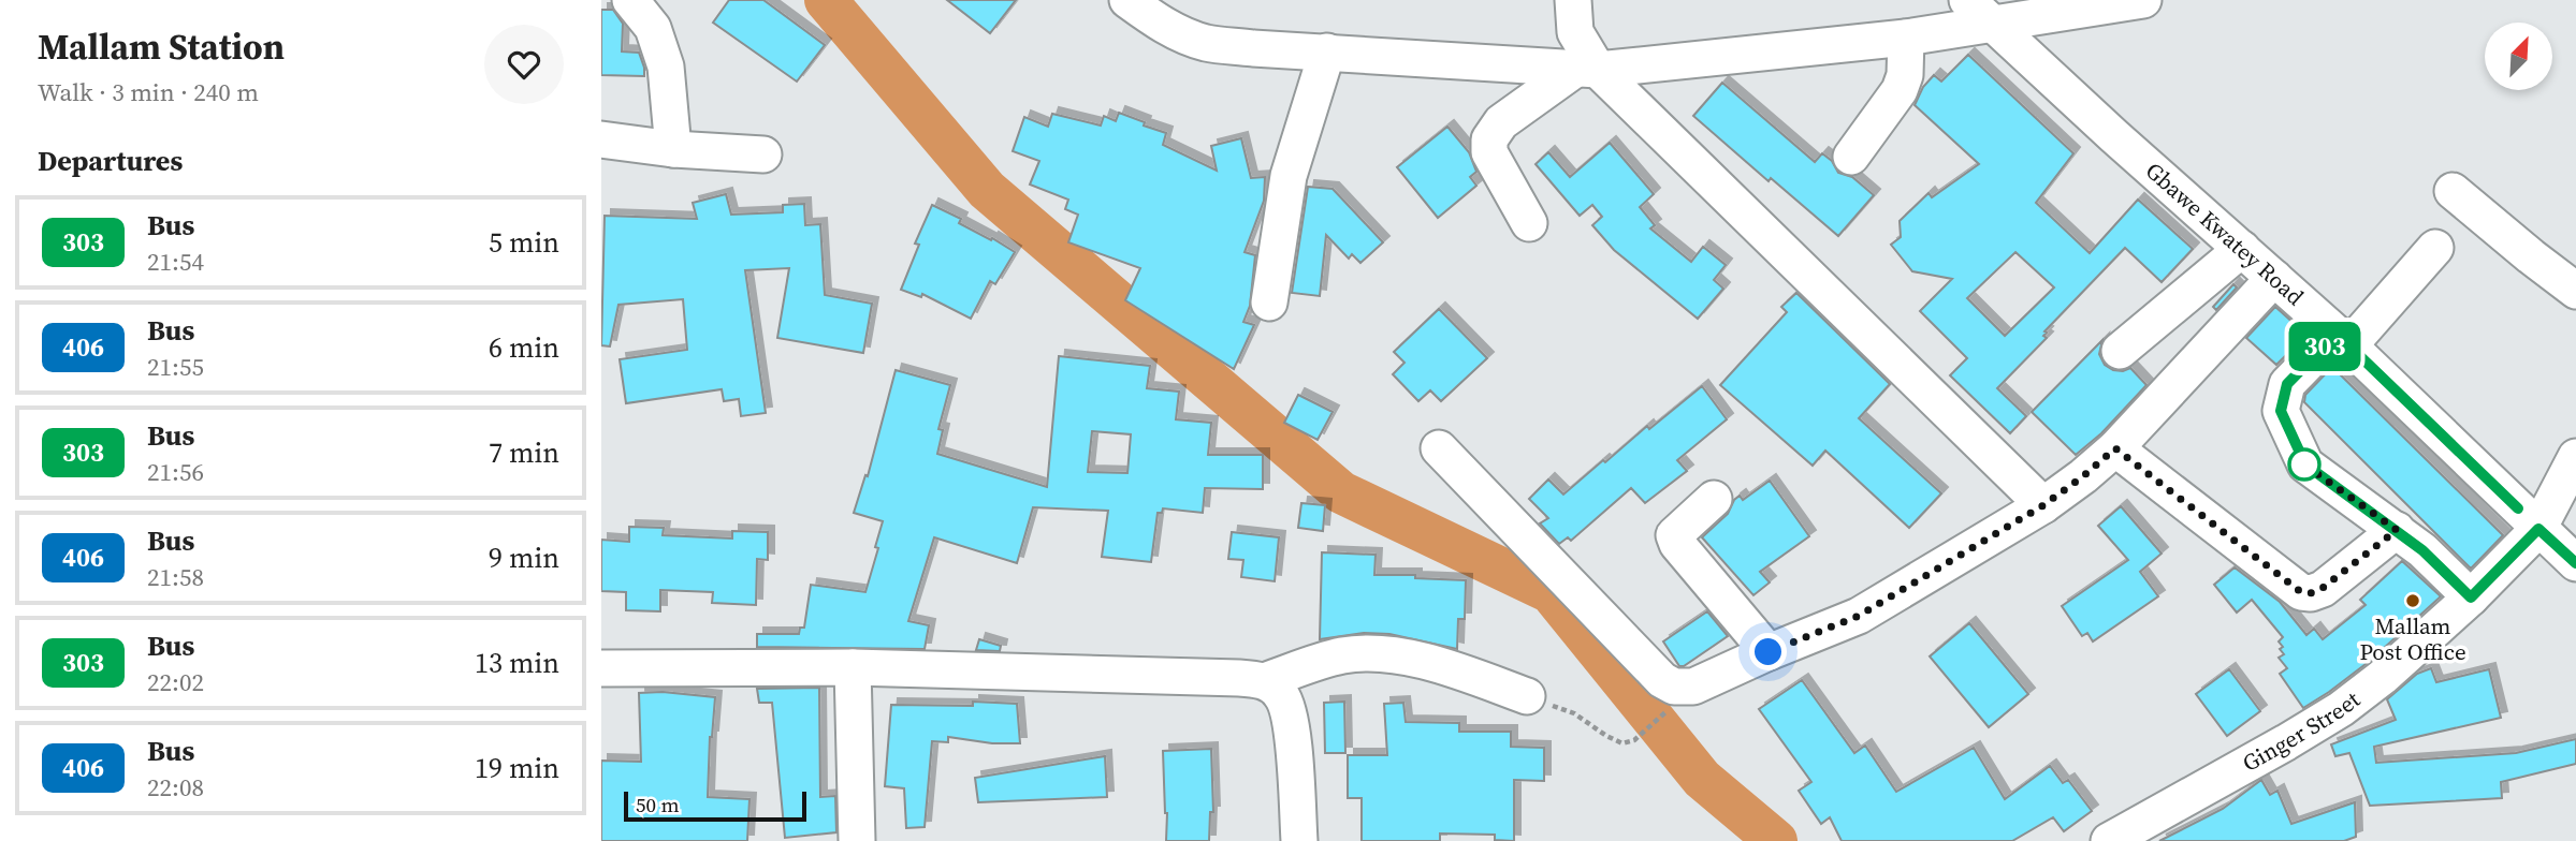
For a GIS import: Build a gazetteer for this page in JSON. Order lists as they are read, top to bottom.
{
  "streets": {
    "street": ["Gbawe Kwatey Road", "Ginger Street"]
  },
  "crossings": [
    ["Gbawe Kwatey Road", "Ginger Street"]
  ],
  "places": ["Mallam Post Office"],
  "lines": ["bus line 303"],
  "scale_bar": "50 m",
  "north": "top right",
  "page": {
    "heading": [
      ["Mallam Station", "Walk · 3 min · 240 m"],
      "Departures"
    ],
    "on_map": "303",
    "list": [
      {
        "mark": "303",
        "name": "Bus",
        "note": "21:54",
        "value": "5 min"
      },
      {
        "mark": "406",
        "name": "Bus",
        "note": "21:55",
        "value": "6 min"
      },
      {
        "mark": "303",
        "name": "Bus",
        "note": "21:56",
        "value": "7 min"
      },
      {
        "mark": "406",
        "name": "Bus",
        "note": "21:58",
        "value": "9 min"
      },
      {
        "mark": "303",
        "name": "Bus",
        "note": "22:02",
        "value": "13 min"
      },
      {
        "mark": "406",
        "name": "Bus",
        "note": "22:08",
        "value": "19 min"
      }
    ],
    "scale": "50 m"
  }
}
